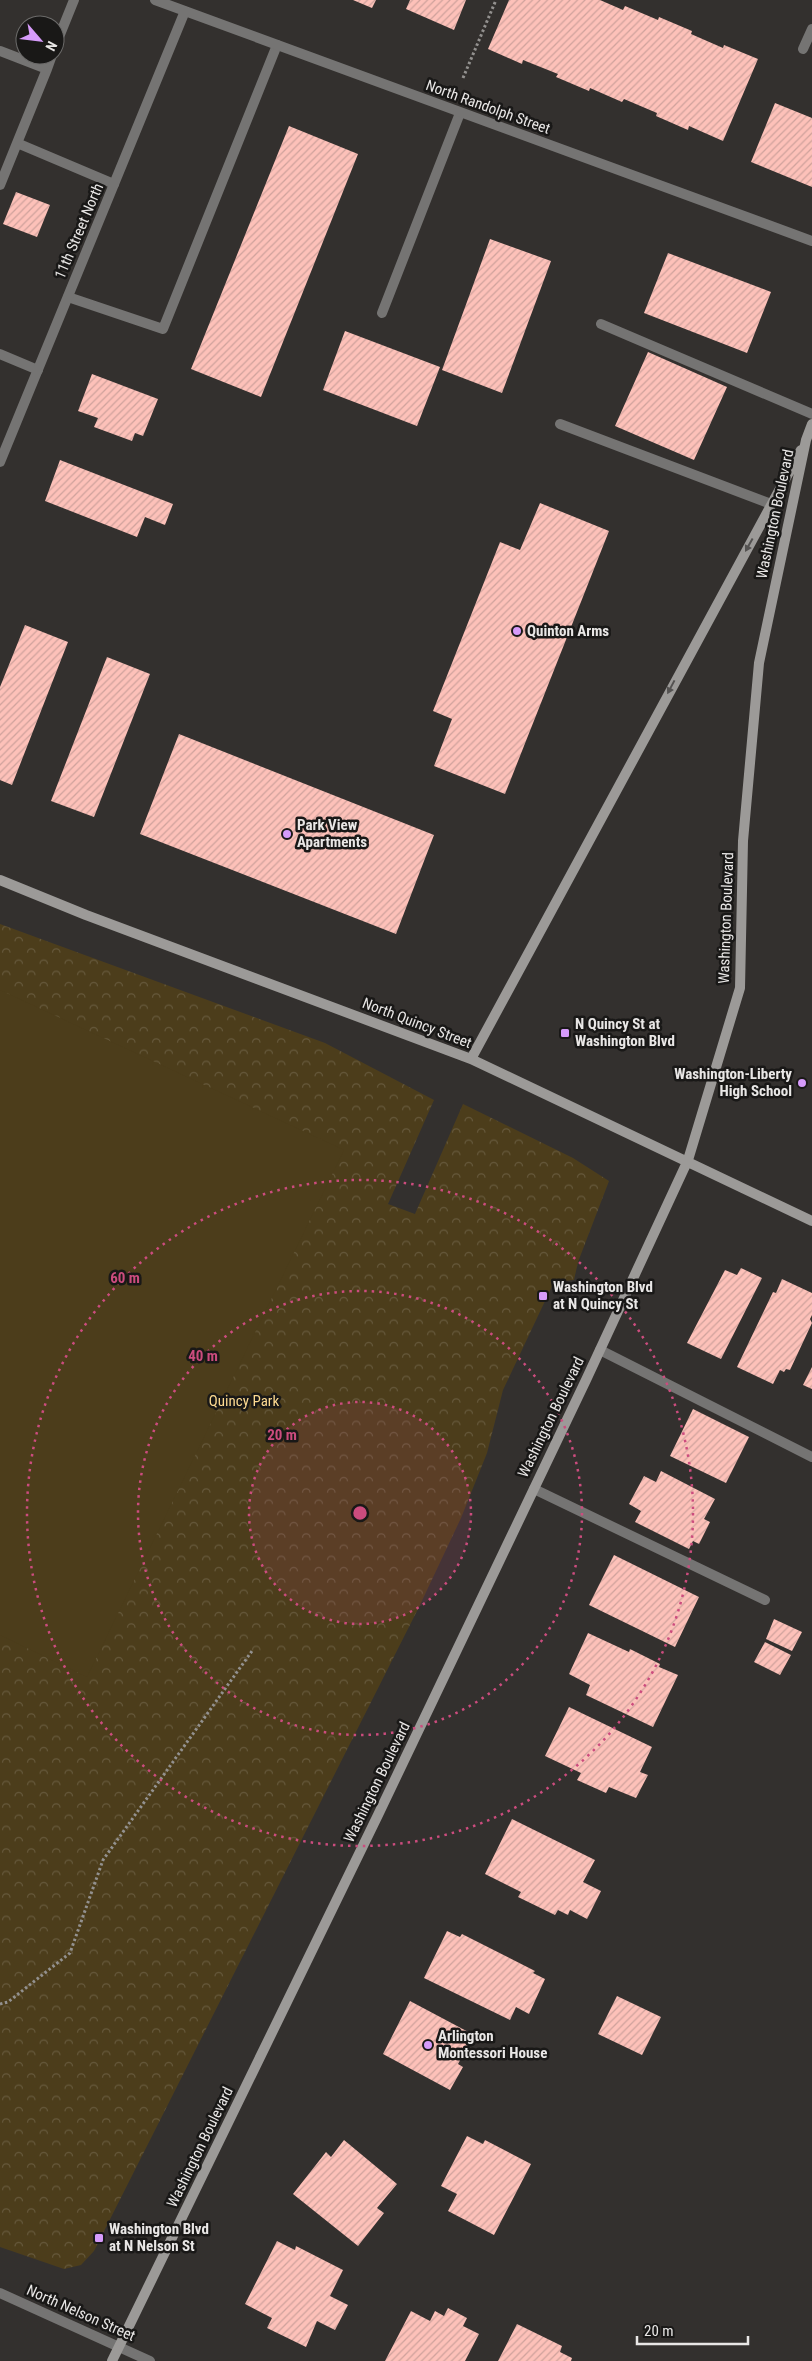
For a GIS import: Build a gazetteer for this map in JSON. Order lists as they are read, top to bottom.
{
  "streets": {
    "main road": ["Washington Boulevard", "North Quincy Street"],
    "street": ["North Randolph Street", "11th Street North", "North Nelson Street"]
  },
  "crossings": [
    ["North Randolph Street", "11th Street North"],
    ["Washington Boulevard", "North Quincy Street"],
    ["Washington Boulevard", "North Nelson Street"]
  ],
  "parks": ["Quincy Park"],
  "places": {
    "other": [
      "Quinton Arms",
      "Park View Apartments",
      "Washington-Liberty High School",
      "Arlington Montessori House"
    ],
    "transit": ["N Quincy St at Washington Blvd", "Washington Blvd at N Quincy St", "Washington Blvd at N Nelson St"]
  },
  "scale_bar": "20 m",
  "north": "bottom right",
  "rings": ["60 m", "40 m", "20 m"]
}
